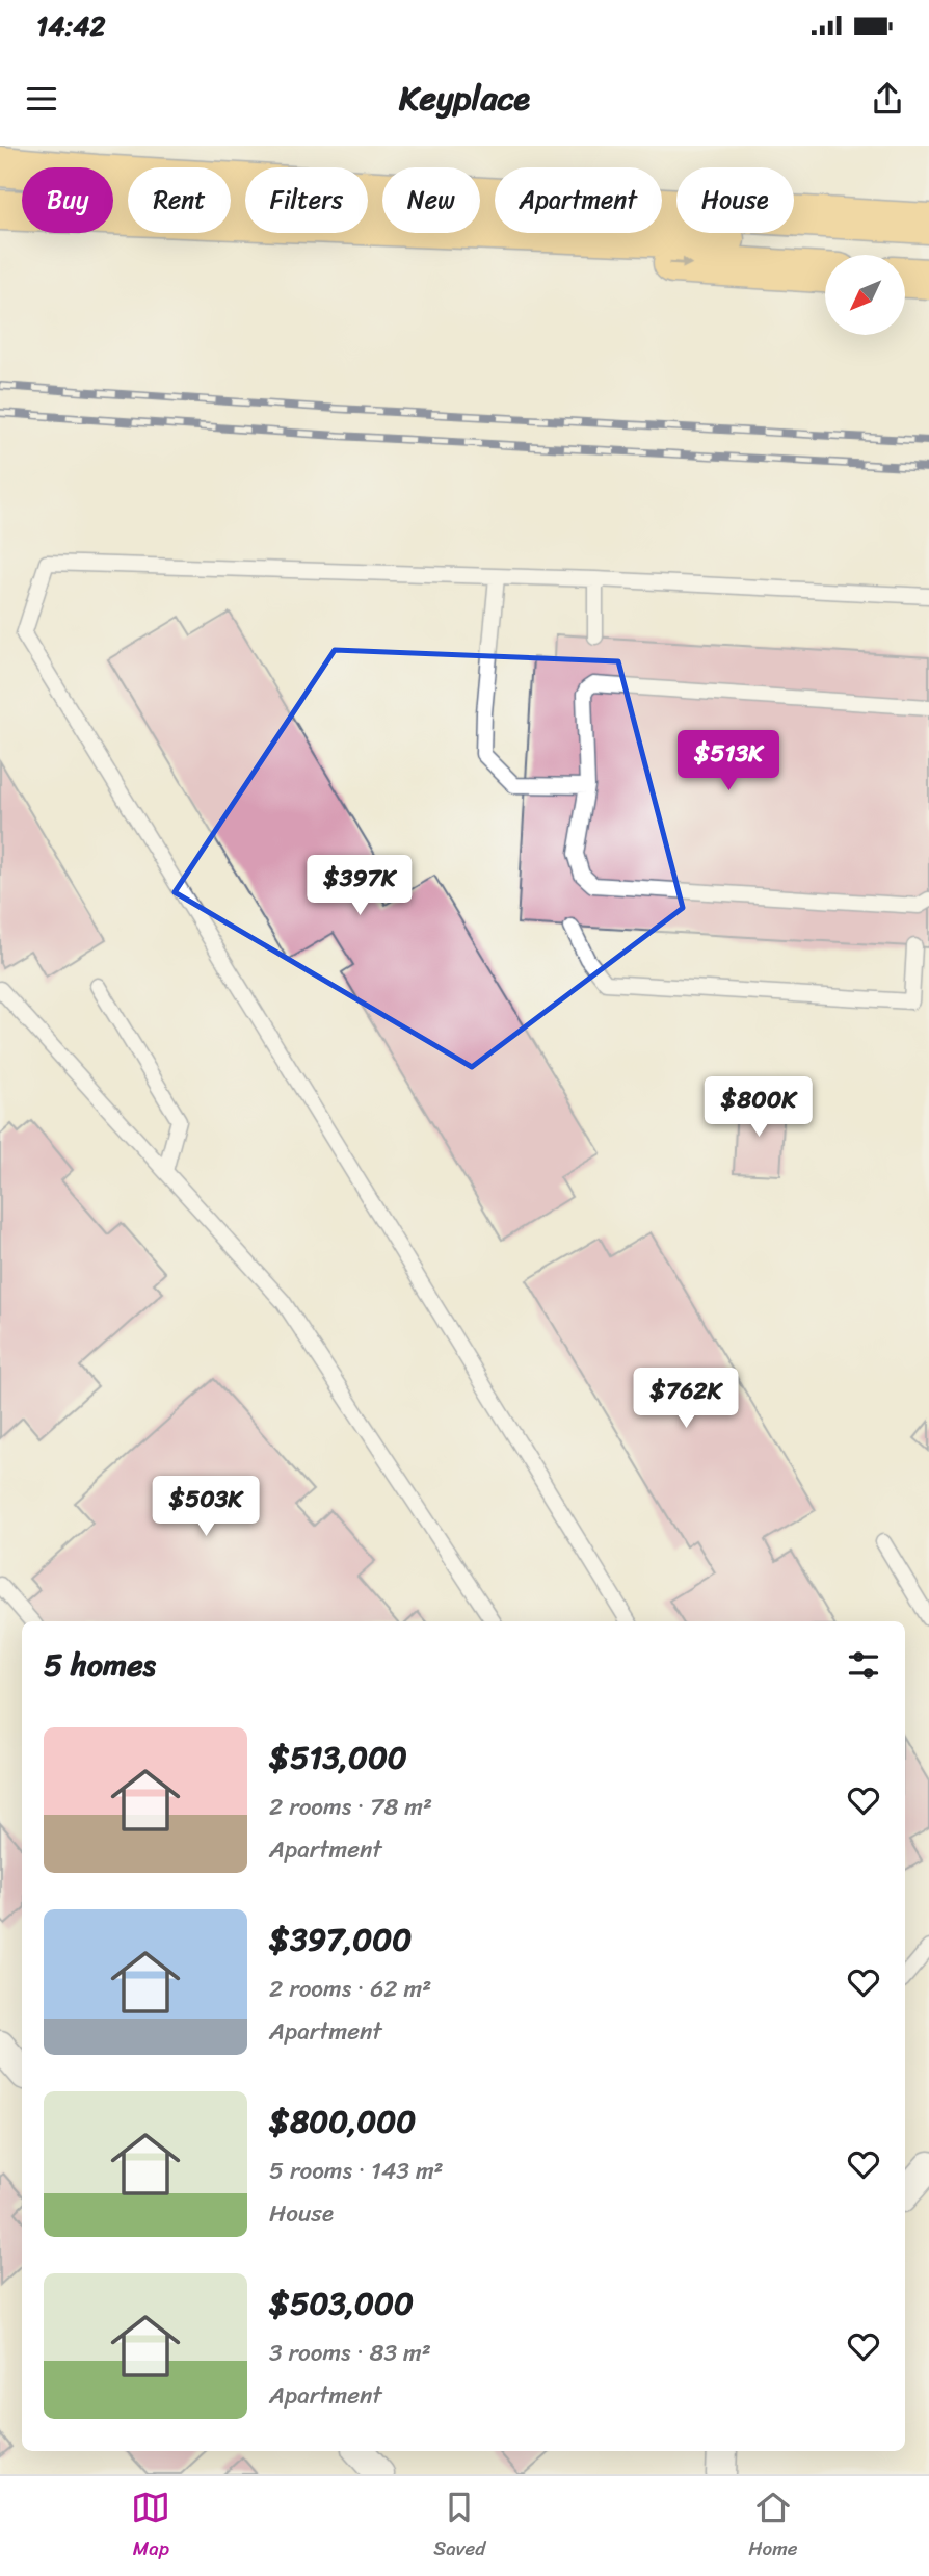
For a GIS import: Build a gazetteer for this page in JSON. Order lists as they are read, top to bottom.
{
  "north": "bottom left",
  "page": {
    "status": "14:42",
    "header": "Keyplace",
    "chip": [
      "Buy",
      "Rent",
      "Filters",
      "New",
      "Apartment",
      "House"
    ],
    "price": [
      "$513K",
      "$397K",
      "$800K",
      "$762K",
      "$503K"
    ],
    "heading": "5 homes",
    "list": [
      {
        "name": "$513,000",
        "note": "2 rooms · 78 m² · Apartment"
      },
      {
        "name": "$397,000",
        "note": "2 rooms · 62 m² · Apartment"
      },
      {
        "name": "$800,000",
        "note": "5 rooms · 143 m² · House"
      },
      {
        "name": "$503,000",
        "note": "3 rooms · 83 m² · Apartment"
      }
    ],
    "tabs": ["Map", "Saved", "Home"]
  }
}
